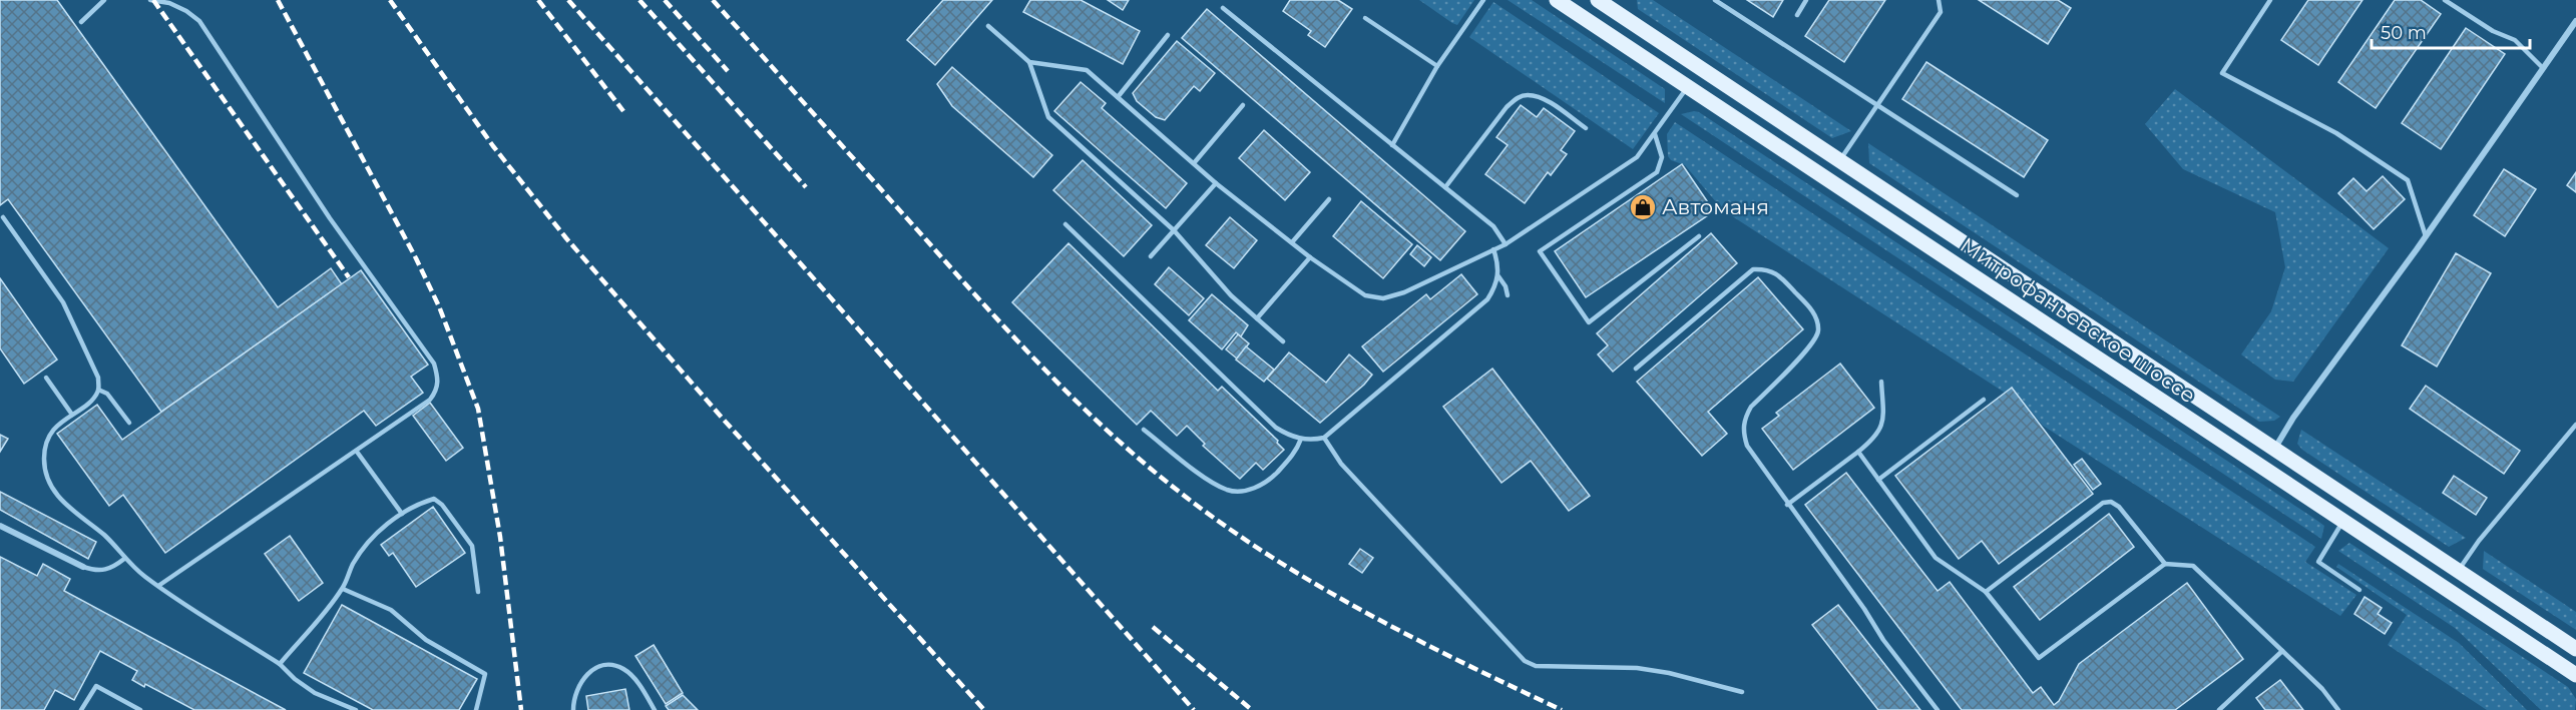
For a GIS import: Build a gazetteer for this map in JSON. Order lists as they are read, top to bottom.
{
  "streets": {
    "main road": ["Митрофаньевское шоссе"]
  },
  "places": {
    "shop": ["Автоманя"]
  },
  "scale_bar": "50 m"
}
